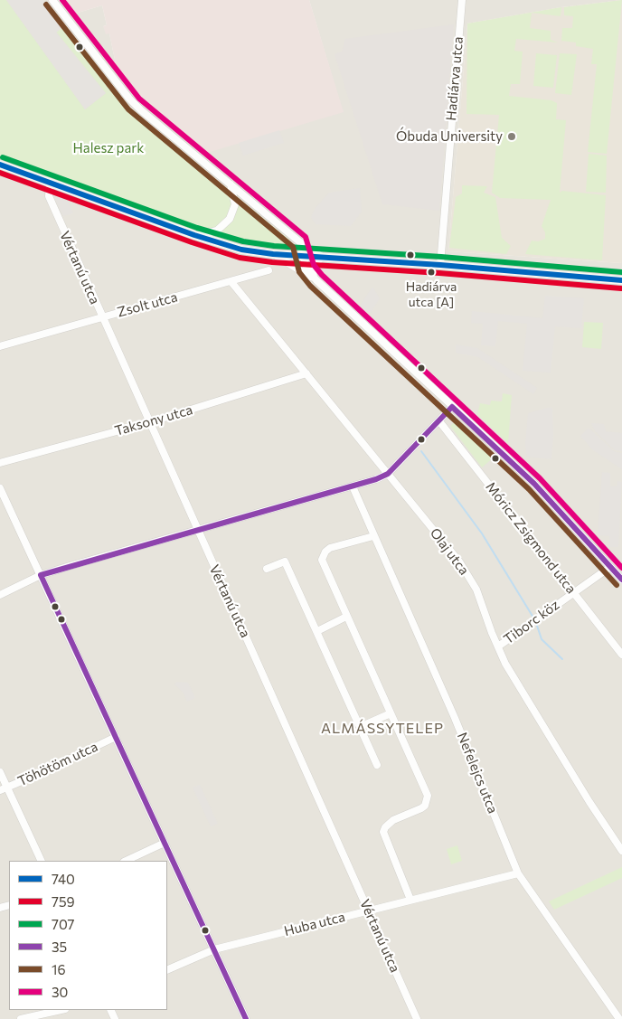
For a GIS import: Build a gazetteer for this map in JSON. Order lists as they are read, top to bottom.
{
  "streets": {
    "street": [
      "Hadiárva utca",
      "Vértanú utca",
      "Zsolt utca",
      "Taksony utca",
      "Móricz Zsigmond utca",
      "Olaj utca",
      "Tiborc köz",
      "Töhötöm utca",
      "Nefelejcs utca",
      "Huba utca"
    ]
  },
  "crossings": [
    ["Vértanú utca", "Zsolt utca"],
    ["Vértanú utca", "Taksony utca"],
    ["Vértanú utca", "Huba utca"],
    ["Zsolt utca", "Olaj utca"],
    ["Taksony utca", "Olaj utca"],
    ["Móricz Zsigmond utca", "Tiborc köz"],
    ["Olaj utca", "Tiborc köz"],
    ["Nefelejcs utca", "Huba utca"]
  ],
  "districts": ["ALMÁSSYTELEP"],
  "parks": ["Halesz park"],
  "places": ["Óbuda University", "Hadiárva utca [A]"],
  "lines": [
    "transit line 30",
    "transit line 16",
    "transit line 707",
    "transit line 740",
    "transit line 759",
    "transit line 35"
  ],
  "legend": [
    "740",
    "759",
    "707",
    "35",
    "16",
    "30"
  ]
}
